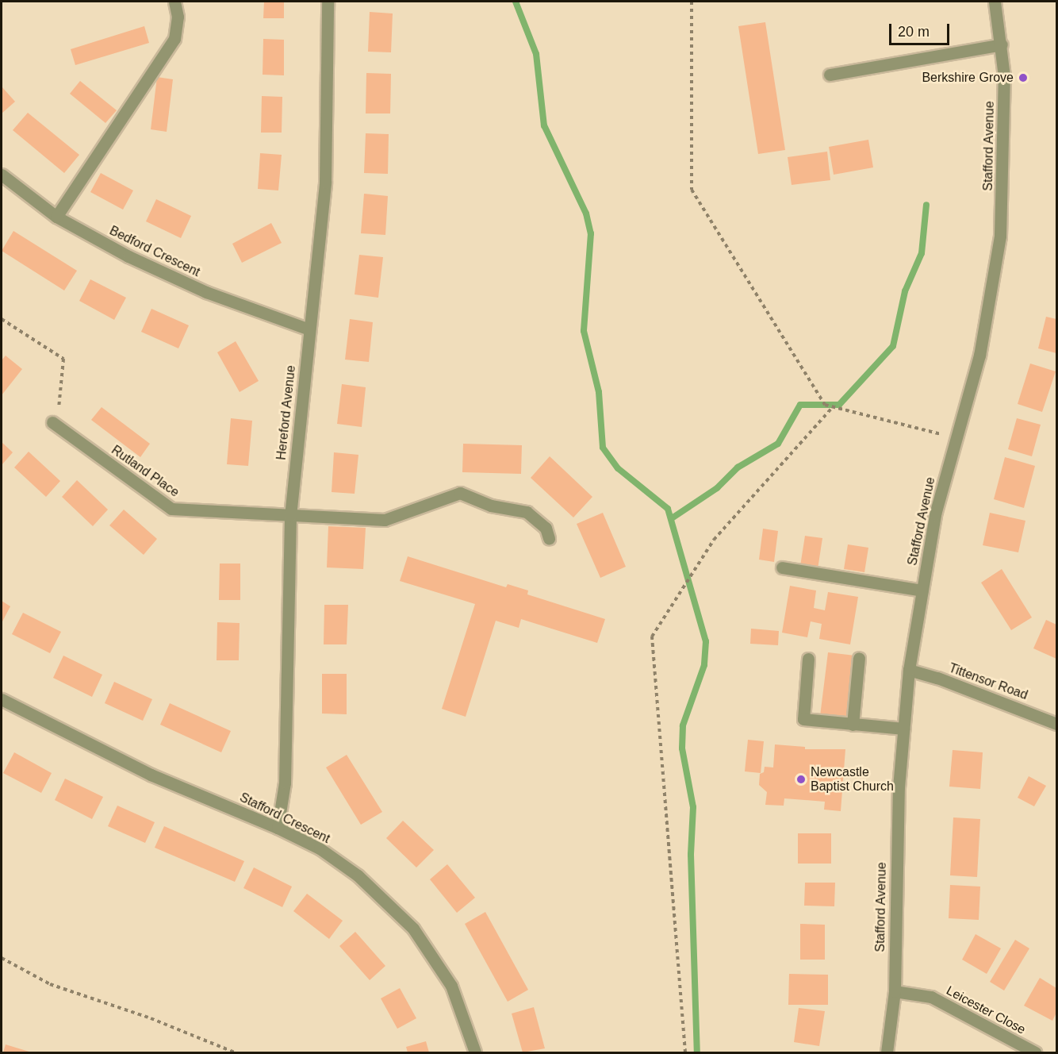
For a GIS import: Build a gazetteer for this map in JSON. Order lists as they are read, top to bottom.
{
  "streets": {
    "street": [
      "Stafford Avenue",
      "Bedford Crescent",
      "Hereford Avenue",
      "Rutland Place",
      "Tittensor Road",
      "Stafford Crescent",
      "Leicester Close"
    ]
  },
  "crossings": [
    ["Stafford Avenue", "Tittensor Road"],
    ["Stafford Avenue", "Leicester Close"],
    ["Bedford Crescent", "Hereford Avenue"],
    ["Hereford Avenue", "Rutland Place"],
    ["Hereford Avenue", "Stafford Crescent"]
  ],
  "places": ["Berkshire Grove", "Newcastle Baptist Church"],
  "scale_bar": "20 m"
}
